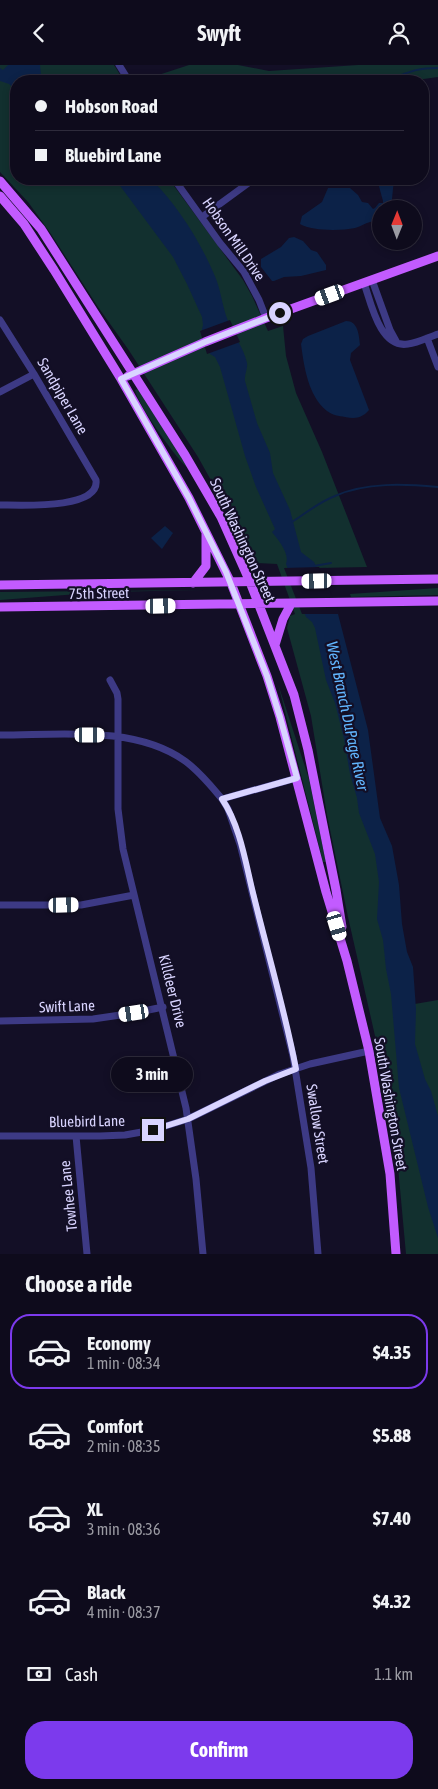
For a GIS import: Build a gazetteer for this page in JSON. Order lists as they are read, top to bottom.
{
  "streets": {
    "main road": ["South Washington Street", "75th Street"],
    "street": [
      "Hobson Mill Drive",
      "Sandpiper Lane",
      "Killdeer Drive",
      "Swift Lane",
      "Bluebird Lane",
      "Swallow Street",
      "Towhee Lane"
    ]
  },
  "crossings": [
    ["South Washington Street", "75th Street"],
    ["South Washington Street", "Bluebird Lane"],
    ["Killdeer Drive", "Swift Lane"],
    ["Killdeer Drive", "Bluebird Lane"],
    ["Killdeer Drive", "Swallow Street"],
    ["Bluebird Lane", "Swallow Street"],
    ["Bluebird Lane", "Towhee Lane"]
  ],
  "water": ["West Branch DuPage River"],
  "north": "top",
  "page": {
    "header": "Swyft",
    "banner": ["Hobson Road", "Bluebird Lane"],
    "bubble": "3 min",
    "heading": "Choose a ride",
    "list": [
      {
        "name": "Economy",
        "note": "1 min · 08:34",
        "value": "$4.35"
      },
      {
        "name": "Comfort",
        "note": "2 min · 08:35",
        "value": "$5.88"
      },
      {
        "name": "XL",
        "note": "3 min · 08:36",
        "value": "$7.40"
      },
      {
        "name": "Black",
        "note": "4 min · 08:37",
        "value": "$4.32"
      }
    ],
    "pay": ["Cash", "1.1 km"],
    "buttons": "Confirm"
  }
}
